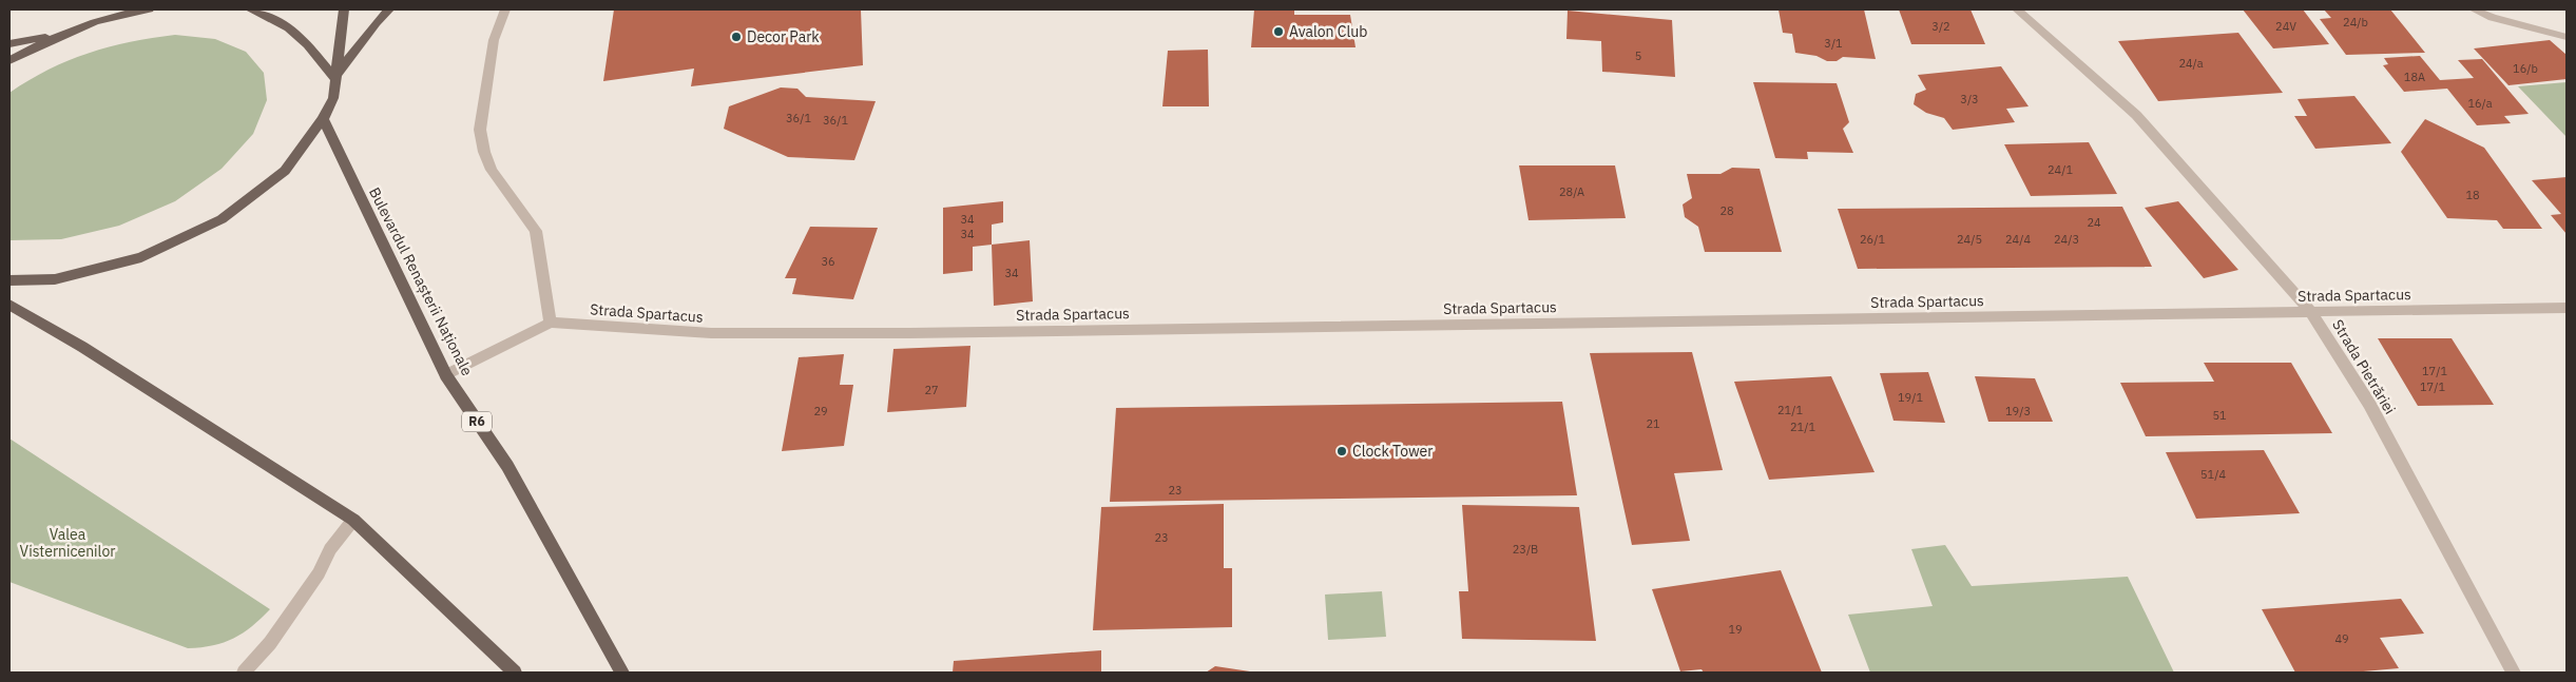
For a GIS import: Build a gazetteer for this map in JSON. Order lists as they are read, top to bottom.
{
  "streets": {
    "main road": ["Bulevardul Renașterii Naționale", "R6"],
    "street": ["Strada Spartacus", "Strada Pietrăriei"]
  },
  "crossings": [
    ["Strada Spartacus", "Strada Pietrăriei"]
  ],
  "parks": ["Valea Visternicenilor"],
  "places": ["Avalon Club", "Decor Park", "Clock Tower"],
  "house_numbers": [
    "24/b",
    "3/2",
    "24V",
    "3/1",
    "5",
    "24/a",
    "16/b",
    "18A",
    "3/3",
    "16/a",
    "36/1",
    "36/1",
    "24/1",
    "28/A",
    "18",
    "28",
    "34",
    "24",
    "34",
    "26/1",
    "24/5",
    "24/4",
    "24/3",
    "36",
    "34",
    "17/1",
    "17/1",
    "27",
    "19/1",
    "21/1",
    "29",
    "19/3",
    "51",
    "21",
    "21/1",
    "51/4",
    "23",
    "23",
    "23/B",
    "19",
    "49"
  ]
}
